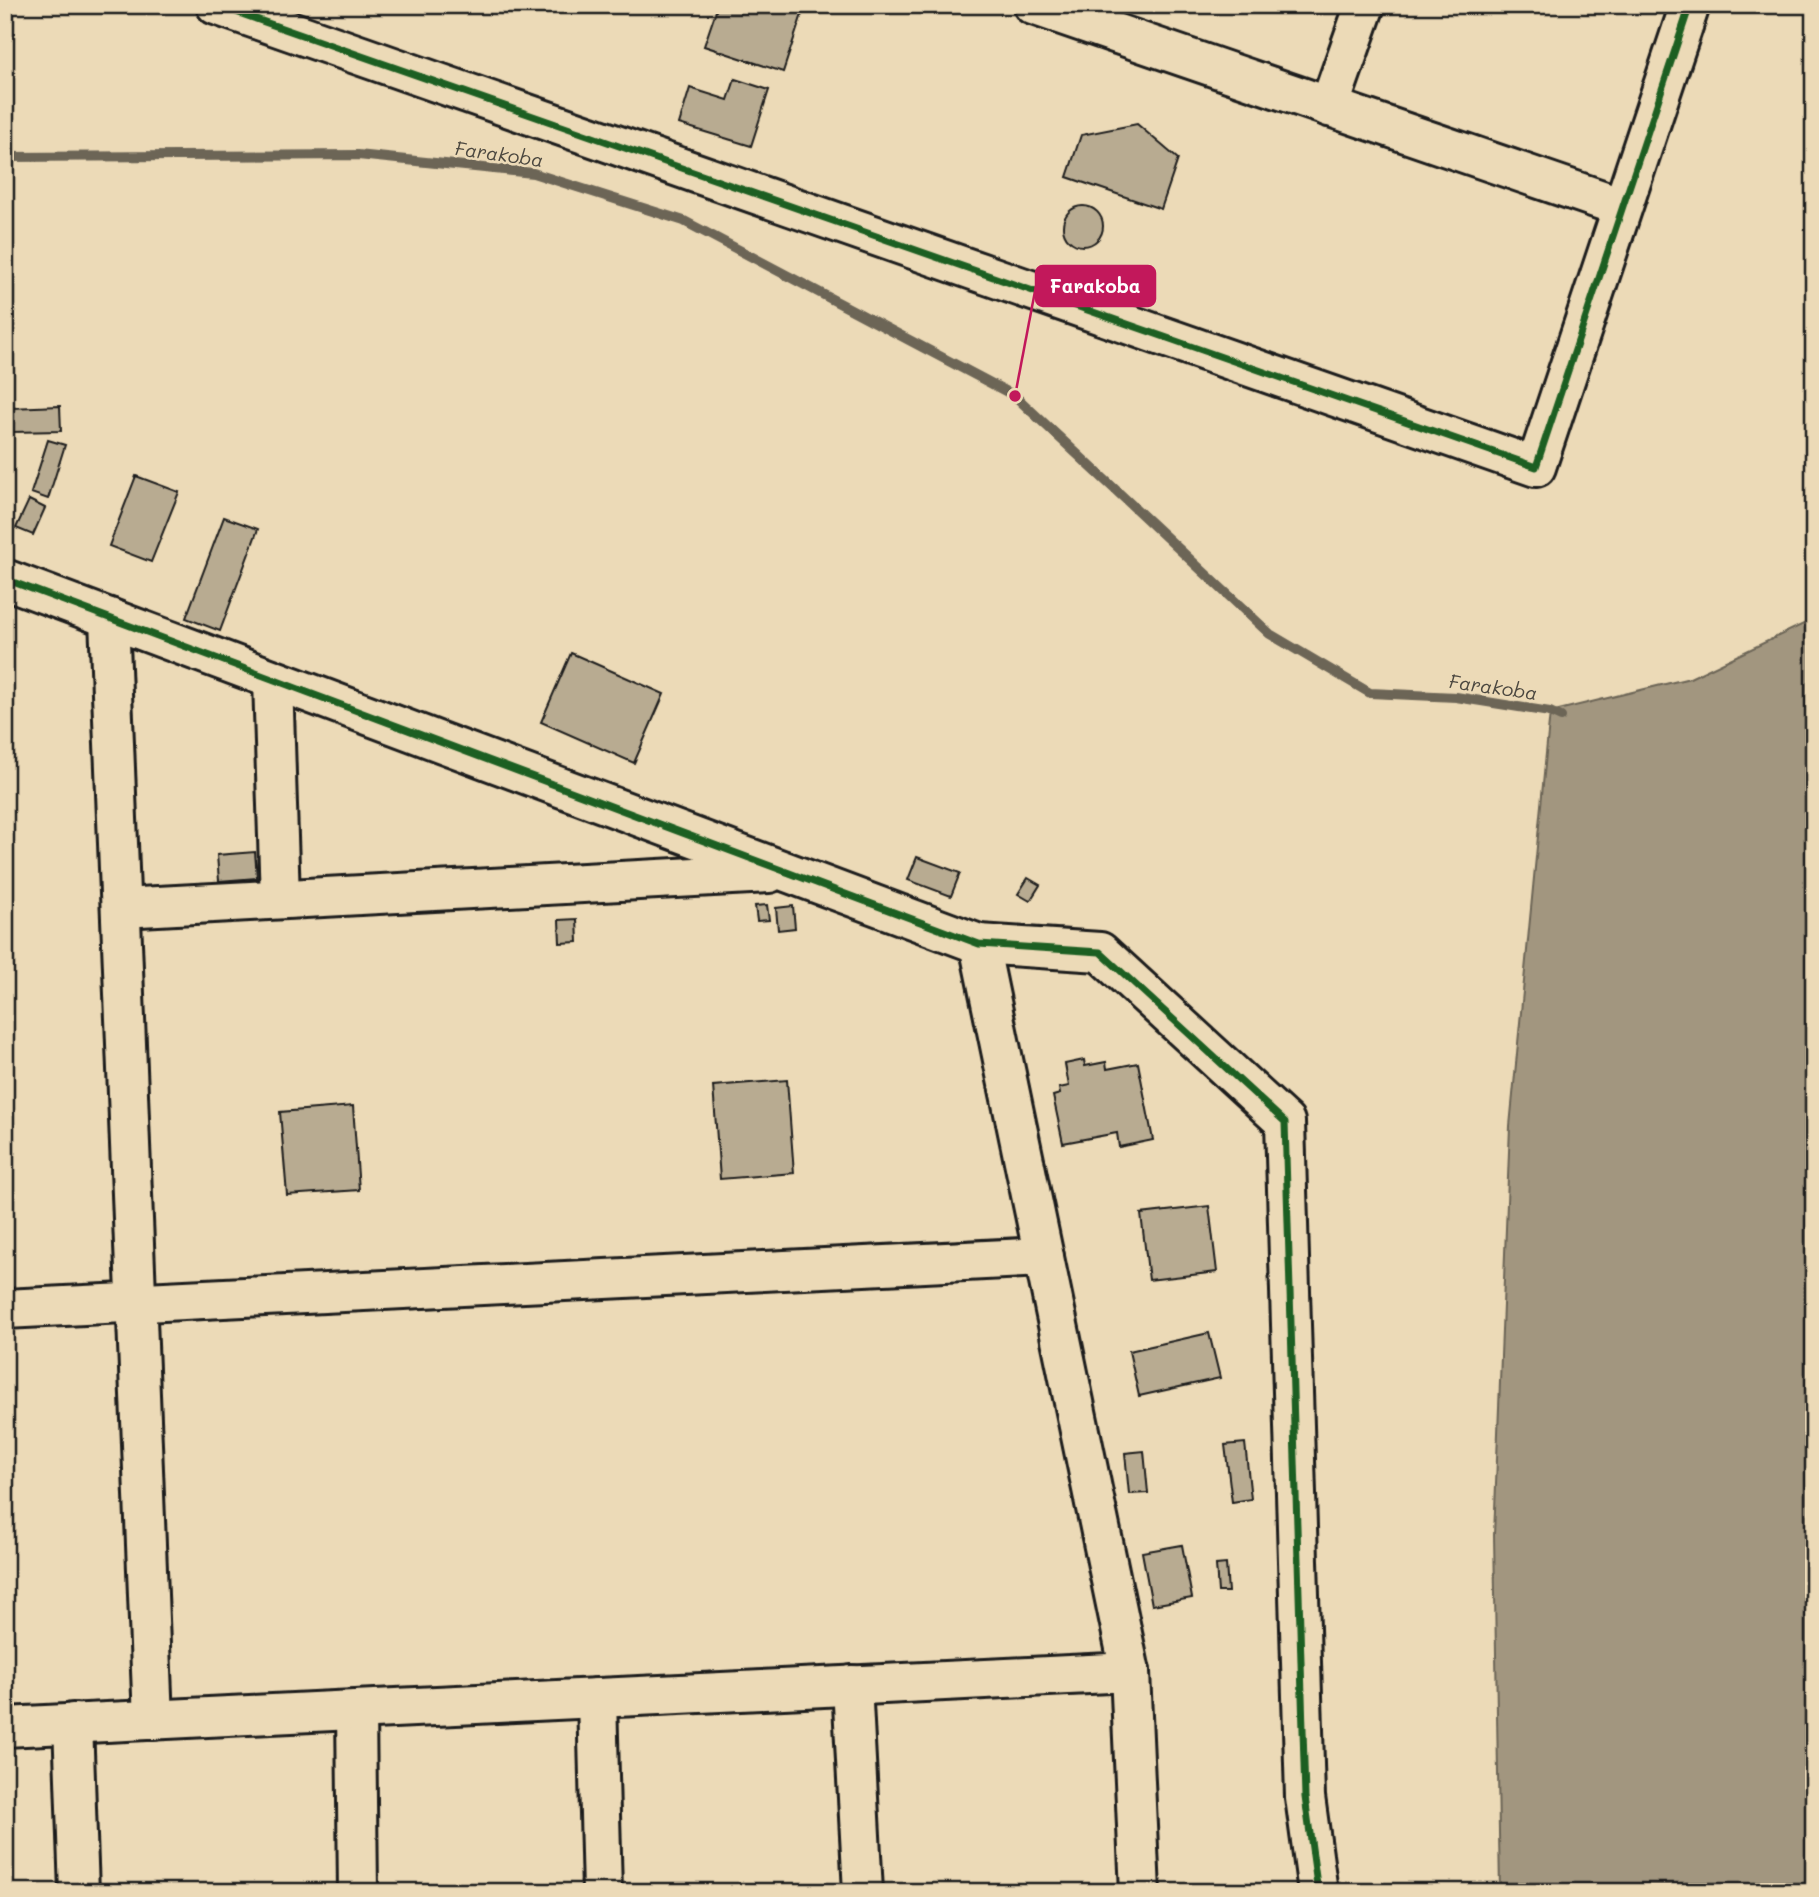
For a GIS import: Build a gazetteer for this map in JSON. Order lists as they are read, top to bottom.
{
  "water": ["Farakoba"],
  "places": ["Farakoba"]
}
